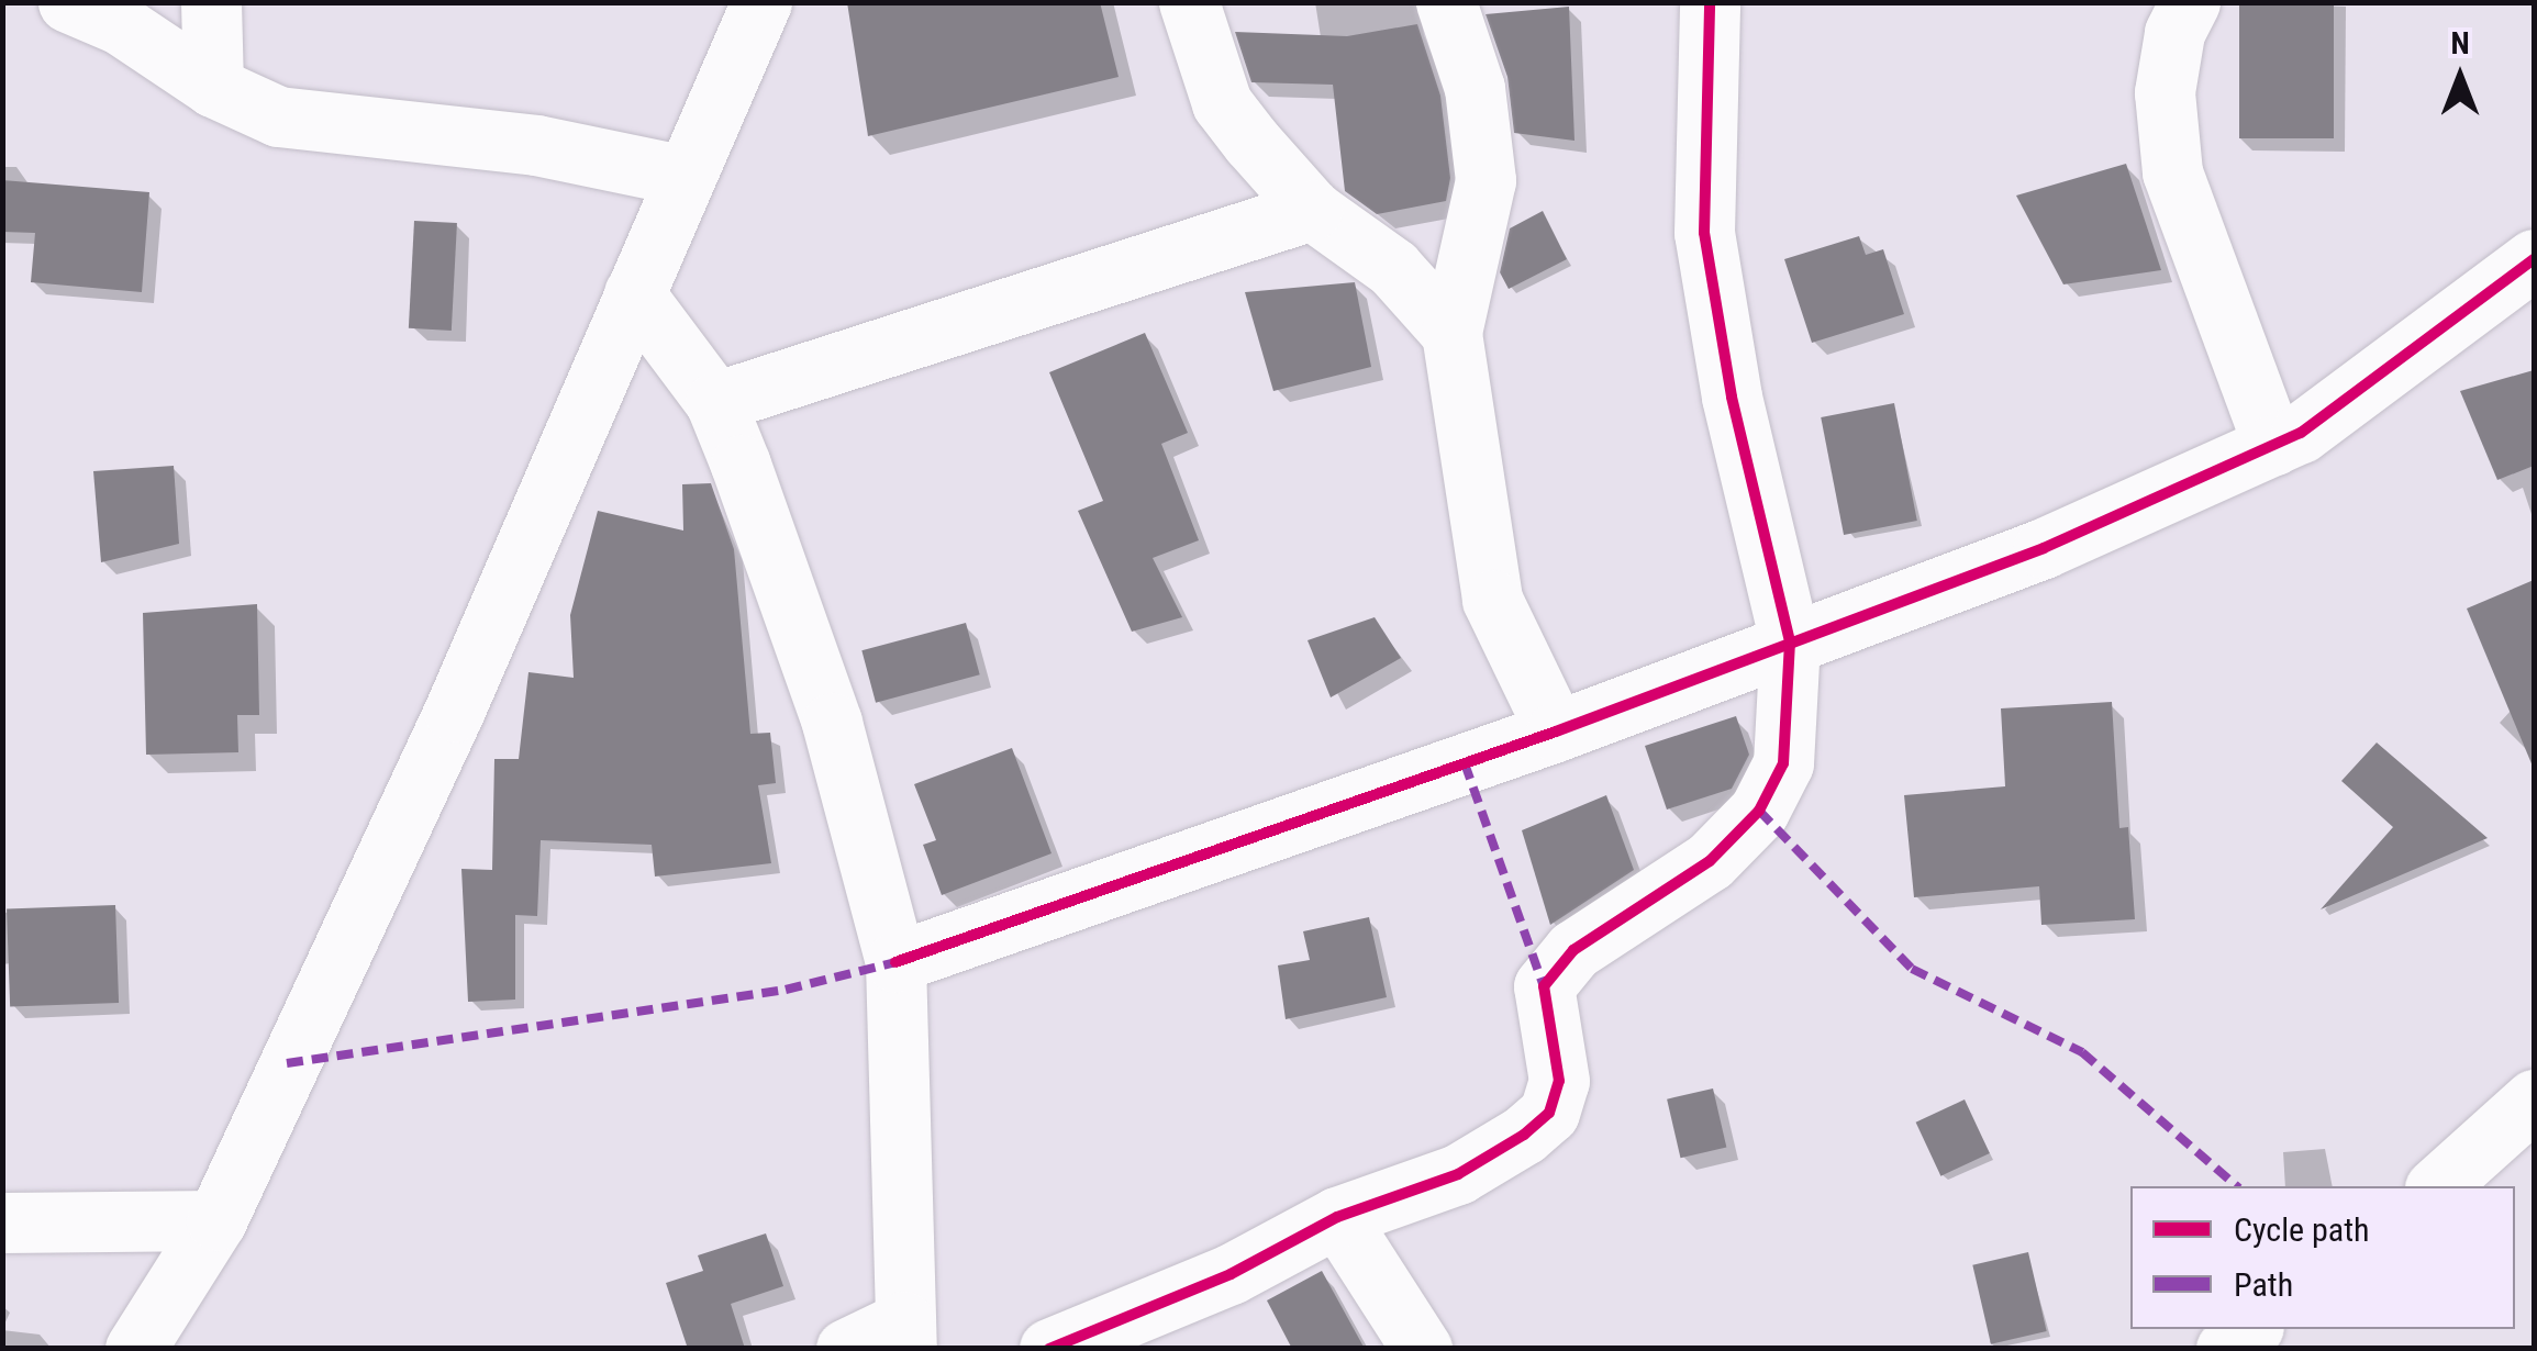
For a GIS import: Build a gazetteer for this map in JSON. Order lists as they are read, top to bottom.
{
  "legend": ["Cycle path", "Path"],
  "north": "top"
}
